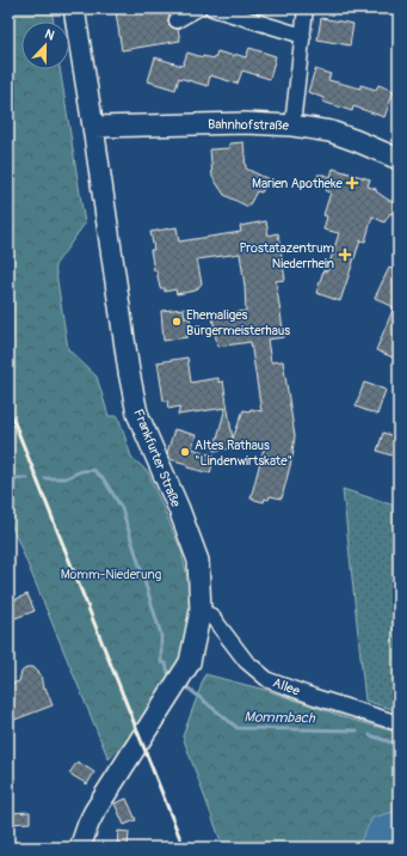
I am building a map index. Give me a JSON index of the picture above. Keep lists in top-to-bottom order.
{
  "streets": {
    "main road": ["Bahnhofstraße", "Frankfurter Straße"],
    "street": ["Allee"]
  },
  "crossings": [
    ["Bahnhofstraße", "Frankfurter Straße"],
    ["Frankfurter Straße", "Allee"]
  ],
  "water": ["Mommbach"],
  "parks": ["Momm-Niederung"],
  "places": {
    "health": ["Marien Apotheke", "Prostatazentrum Niederrhein"],
    "other": ["Ehemaliges Bürgermeisterhaus", "Altes Rathaus \"Lindenwirtskate\""]
  },
  "north": "top"
}
